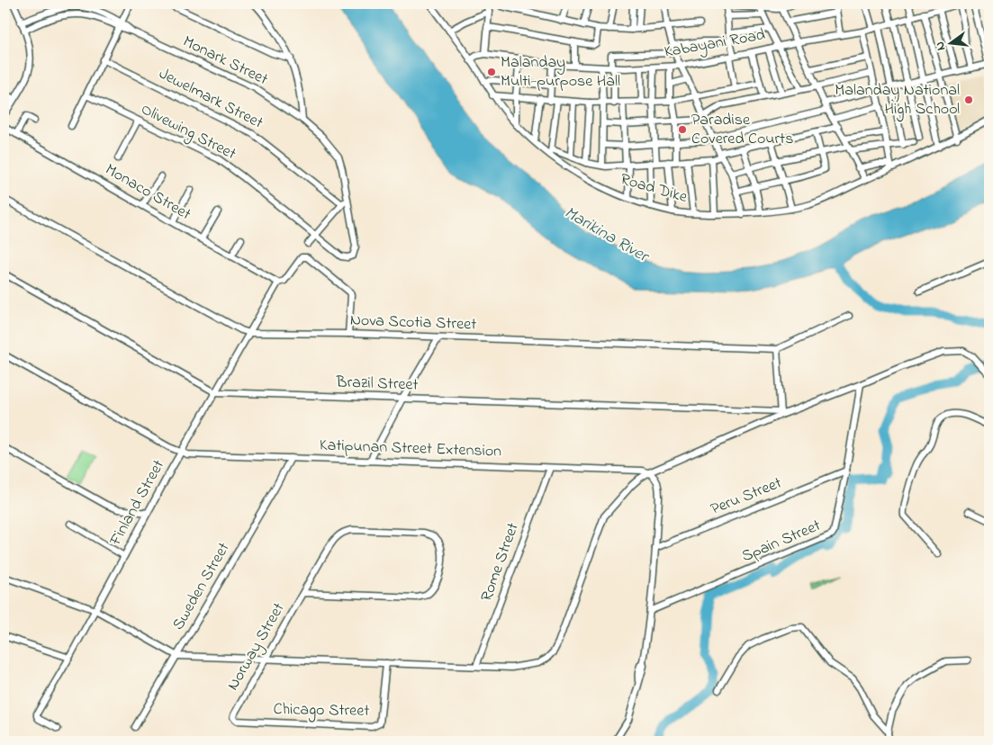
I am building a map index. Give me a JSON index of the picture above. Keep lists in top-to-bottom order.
{
  "streets": {
    "street": [
      "Kabayani Road",
      "Monark Street",
      "Jewelmark Street",
      "Olivewing Street",
      "Road Dike",
      "Monaco Street",
      "Nova Scotia Street",
      "Brazil Street",
      "Katipunan Street Extension",
      "Peru Street",
      "Finland Street",
      "Spain Street",
      "Rome Street",
      "Sweden Street",
      "Norway Street",
      "Chicago Street"
    ]
  },
  "crossings": [
    ["Kabayani Road", "Road Dike"],
    ["Monark Street", "Jewelmark Street"],
    ["Monark Street", "Olivewing Street"],
    ["Jewelmark Street", "Olivewing Street"],
    ["Monaco Street", "Finland Street"],
    ["Nova Scotia Street", "Finland Street"],
    ["Brazil Street", "Finland Street"],
    ["Katipunan Street Extension", "Finland Street"],
    ["Katipunan Street Extension", "Rome Street"],
    ["Katipunan Street Extension", "Sweden Street"],
    ["Peru Street", "Spain Street"],
    ["Norway Street", "Chicago Street"]
  ],
  "water": ["Marikina River"],
  "places": ["Malanday Multi-purpose Hall", "Malanday National High School", "Paradise Covered Courts"],
  "north": "left"
}
